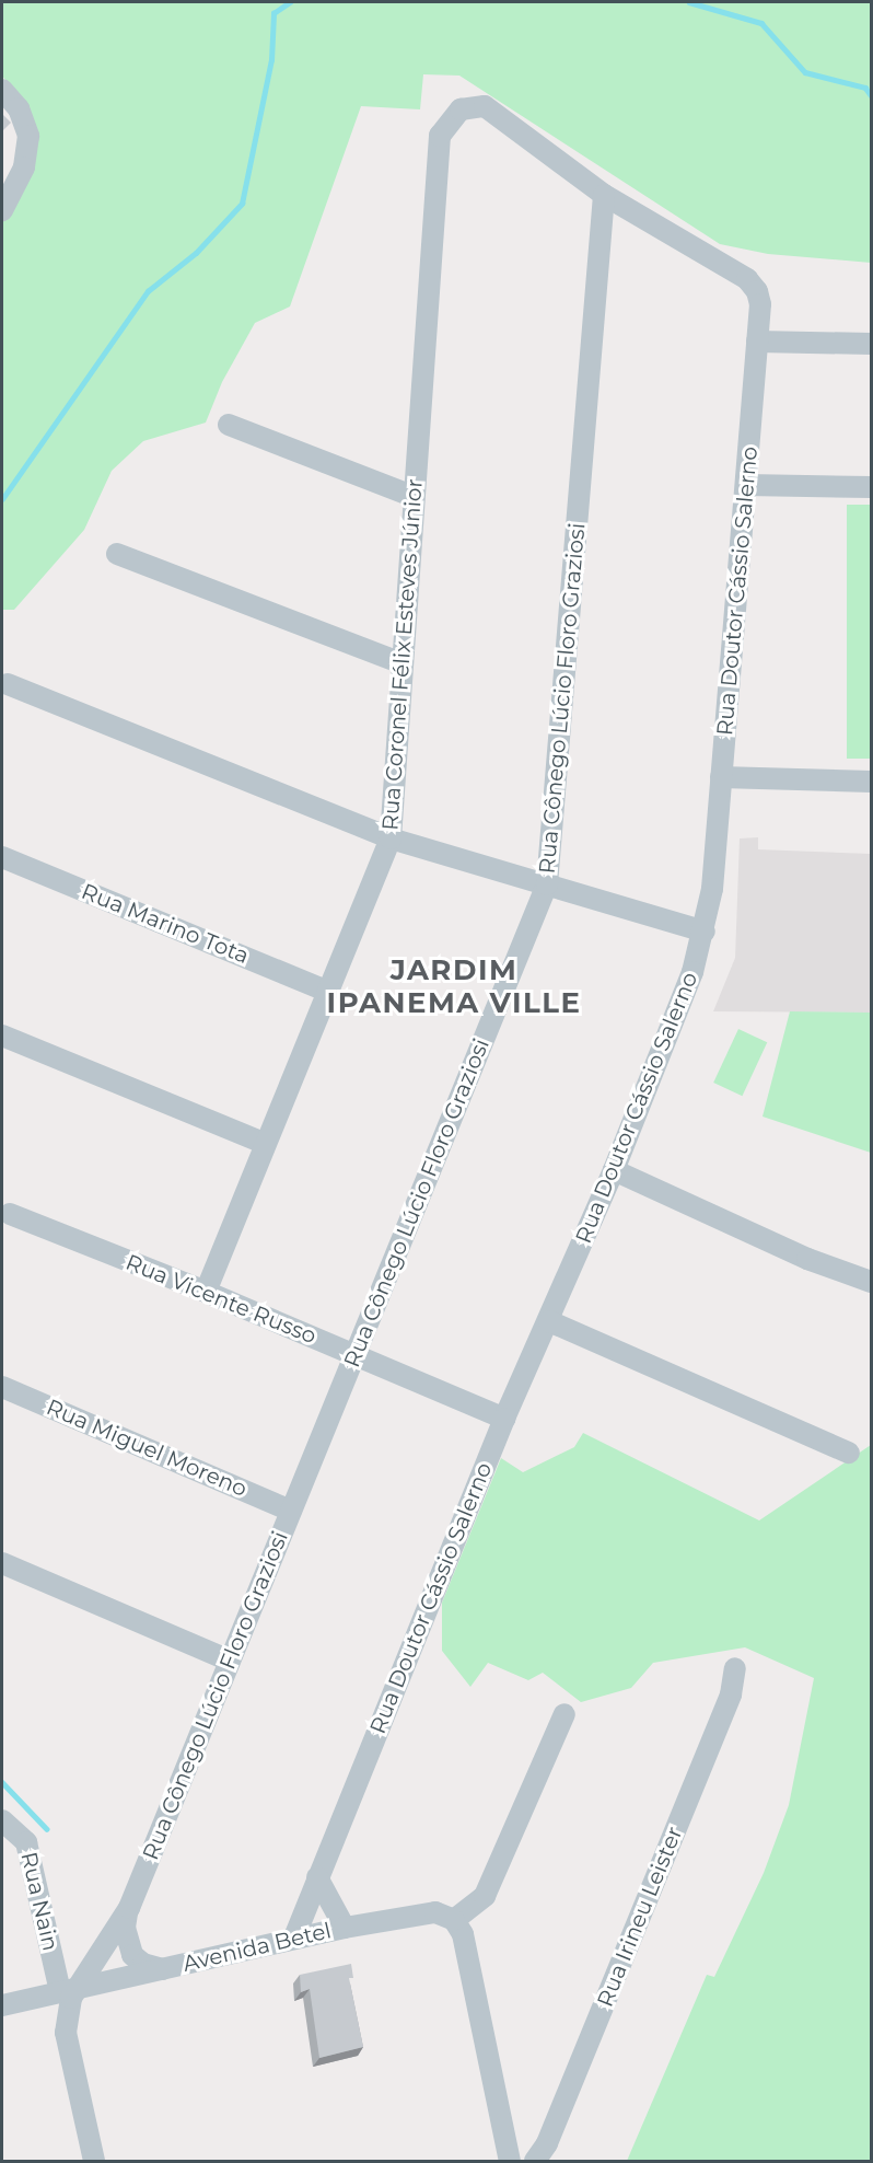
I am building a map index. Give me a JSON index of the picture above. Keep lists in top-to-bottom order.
{
  "streets": {
    "street": [
      "Rua Doutor Cássio Salerno",
      "Rua Coronel Félix Esteves Júnior",
      "Rua Cônego Lúcio Floro Graziosi",
      "Rua Marino Tota",
      "Rua Vicente Russo",
      "Rua Miguel Moreno",
      "Rua Nain",
      "Rua Irineu Leister",
      "Avenida Betel"
    ]
  },
  "crossings": [
    ["Rua Doutor Cássio Salerno", "Rua Coronel Félix Esteves Júnior"],
    ["Rua Doutor Cássio Salerno", "Rua Cônego Lúcio Floro Graziosi"],
    ["Rua Doutor Cássio Salerno", "Rua Vicente Russo"],
    ["Rua Doutor Cássio Salerno", "Avenida Betel"],
    ["Rua Coronel Félix Esteves Júnior", "Rua Cônego Lúcio Floro Graziosi"],
    ["Rua Coronel Félix Esteves Júnior", "Rua Marino Tota"],
    ["Rua Coronel Félix Esteves Júnior", "Rua Vicente Russo"],
    ["Rua Cônego Lúcio Floro Graziosi", "Rua Vicente Russo"],
    ["Rua Cônego Lúcio Floro Graziosi", "Rua Miguel Moreno"],
    ["Rua Cônego Lúcio Floro Graziosi", "Rua Nain"],
    ["Rua Cônego Lúcio Floro Graziosi", "Avenida Betel"],
    ["Rua Nain", "Avenida Betel"]
  ],
  "districts": ["JARDIM IPANEMA VILLE"]
}
